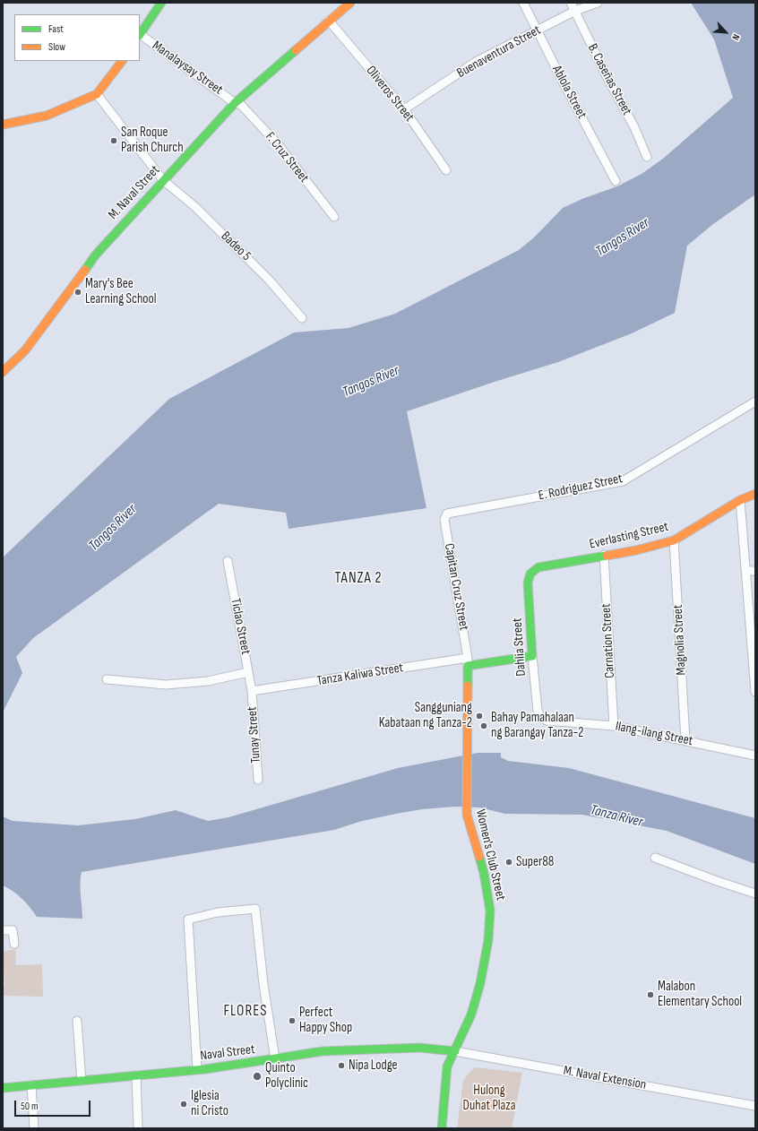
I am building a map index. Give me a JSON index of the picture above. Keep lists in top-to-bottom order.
{
  "streets": {
    "main road": [
      "M. Naval Street",
      "Everlasting Street",
      "Dahlia Street",
      "Women's Club Street",
      "Naval Street"
    ],
    "street": [
      "Buenaventura Street",
      "Manalaysay Street",
      "B. Caseñas Street",
      "Ablola Street",
      "Oliveros Street",
      "F. Cruz Street",
      "Badeo 5",
      "E. Rodriguez Street",
      "Capitan Cruz Street",
      "Ticlao Street",
      "Magnolia Street",
      "Carnation Street",
      "Tanza Kaliwa Street",
      "Ilang-ilang Street",
      "Tunay Street",
      "M. Naval Extension"
    ]
  },
  "crossings": [
    ["Buenaventura Street", "B. Caseñas Street"],
    ["Buenaventura Street", "Ablola Street"],
    ["Buenaventura Street", "Oliveros Street"],
    ["Manalaysay Street", "F. Cruz Street"],
    ["Manalaysay Street", "M. Naval Street"],
    ["Oliveros Street", "M. Naval Street"],
    ["F. Cruz Street", "M. Naval Street"],
    ["M. Naval Street", "Badeo 5"],
    ["E. Rodriguez Street", "Capitan Cruz Street"],
    ["Everlasting Street", "Magnolia Street"],
    ["Everlasting Street", "Carnation Street"],
    ["Everlasting Street", "Dahlia Street"],
    ["Capitan Cruz Street", "Tanza Kaliwa Street"],
    ["Capitan Cruz Street", "Women's Club Street"],
    ["Ticlao Street", "Tanza Kaliwa Street"],
    ["Ticlao Street", "Tunay Street"],
    ["Magnolia Street", "Ilang-ilang Street"],
    ["Carnation Street", "Ilang-ilang Street"],
    ["Dahlia Street", "Ilang-ilang Street"],
    ["Tanza Kaliwa Street", "Tunay Street"],
    ["Tanza Kaliwa Street", "Women's Club Street"],
    ["Women's Club Street", "Naval Street"],
    ["Women's Club Street", "M. Naval Extension"],
    ["Naval Street", "M. Naval Extension"]
  ],
  "districts": ["TANZA 2", "FLORES"],
  "water": ["Tangos River", "Tanza River"],
  "parks": ["Hulong Duhat Plaza"],
  "places": [
    "San Roque Parish Church",
    "Mary's Bee Learning School",
    "Sangguniang Kabataan ng Tanza-2",
    "Bahay Pamahalaan ng Barangay Tanza-2",
    "Super88",
    "Malabon Elementary School",
    "Perfect Happy Shop",
    "Nipa Lodge",
    "Quinto Polyclinic",
    "Iglesia ni Cristo"
  ],
  "legend": ["Fast", "Slow"],
  "scale_bar": "50 m",
  "north": "bottom right"
}
